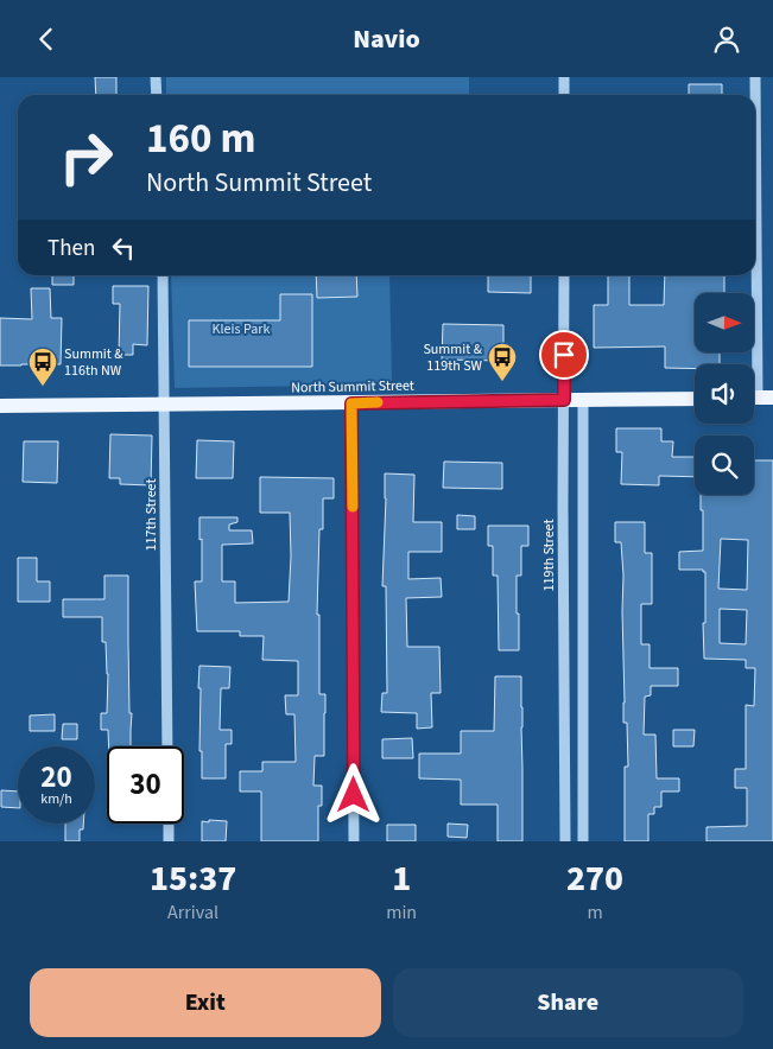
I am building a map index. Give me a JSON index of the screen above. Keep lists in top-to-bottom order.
{
  "streets": {
    "main road": ["North Summit Street"],
    "street": ["117th Street", "119th Street"]
  },
  "crossings": [
    ["North Summit Street", "117th Street"],
    ["North Summit Street", "119th Street"]
  ],
  "parks": ["Kleis Park"],
  "places": {
    "bus stop": ["Summit & 119th SW", "Summit & 116th NW"]
  },
  "north": "right",
  "page": {
    "header": "Navio",
    "turn": ["160 m", "North Summit Street"],
    "then": "Then",
    "speed": "20 km/h",
    "limit": "30",
    "eta": [
      "15:37",
      "Arrival",
      "1",
      "min",
      "270",
      "m"
    ],
    "buttons": ["Exit", "Share"]
  }
}
